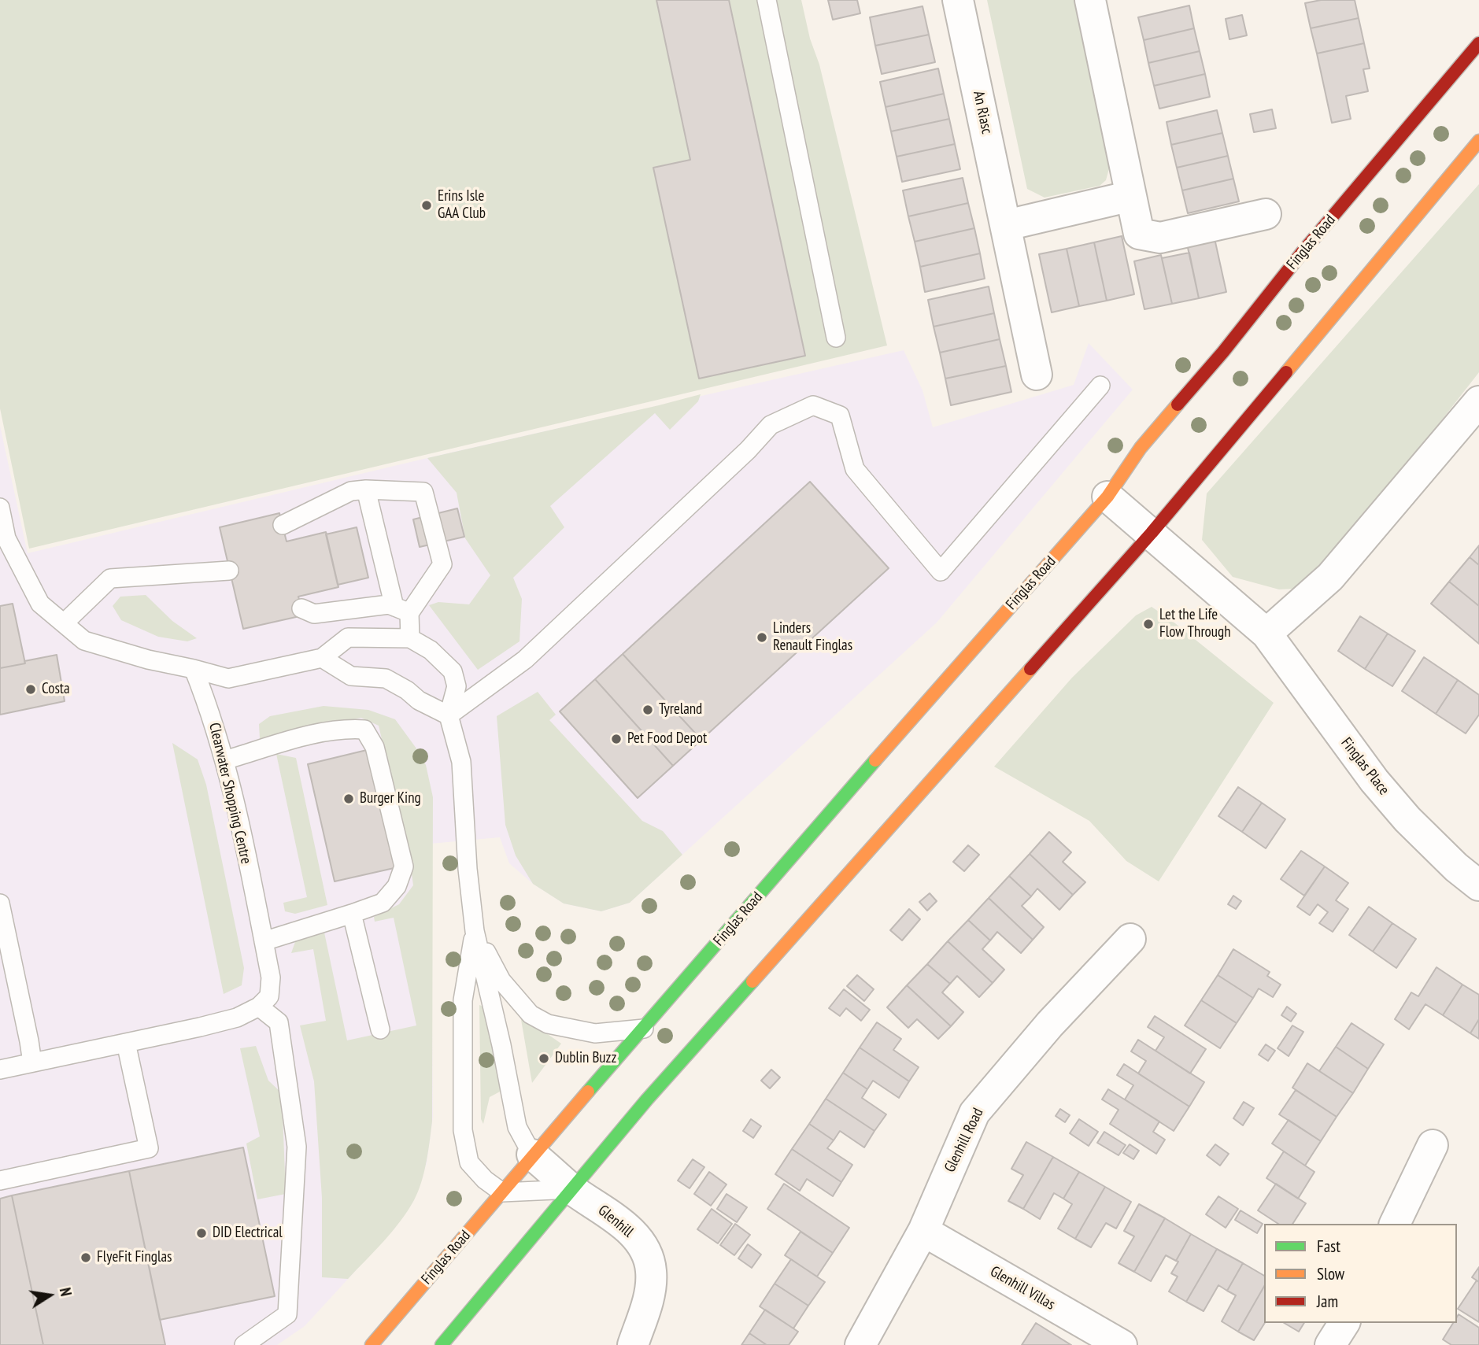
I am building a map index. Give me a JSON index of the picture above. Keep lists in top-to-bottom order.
{
  "streets": {
    "main road": ["Finglas Road"],
    "street": [
      "An Riasc",
      "Finglas Place",
      "Glenhill Road",
      "Glenhill",
      "Glenhill Villas"
    ],
    "lane": ["Clearwater Shopping Centre"]
  },
  "crossings": [
    ["Finglas Road", "Glenhill"],
    ["Glenhill Road", "Glenhill Villas"]
  ],
  "places": [
    "Erins Isle GAA Club",
    "Let the Life Flow Through",
    "Linders Renault Finglas",
    "Costa",
    "Tyreland",
    "Pet Food Depot",
    "Burger King",
    "Dublin Buzz",
    "DID Electrical",
    "FlyeFit Finglas"
  ],
  "legend": ["Fast", "Slow", "Jam"],
  "north": "right"
}
